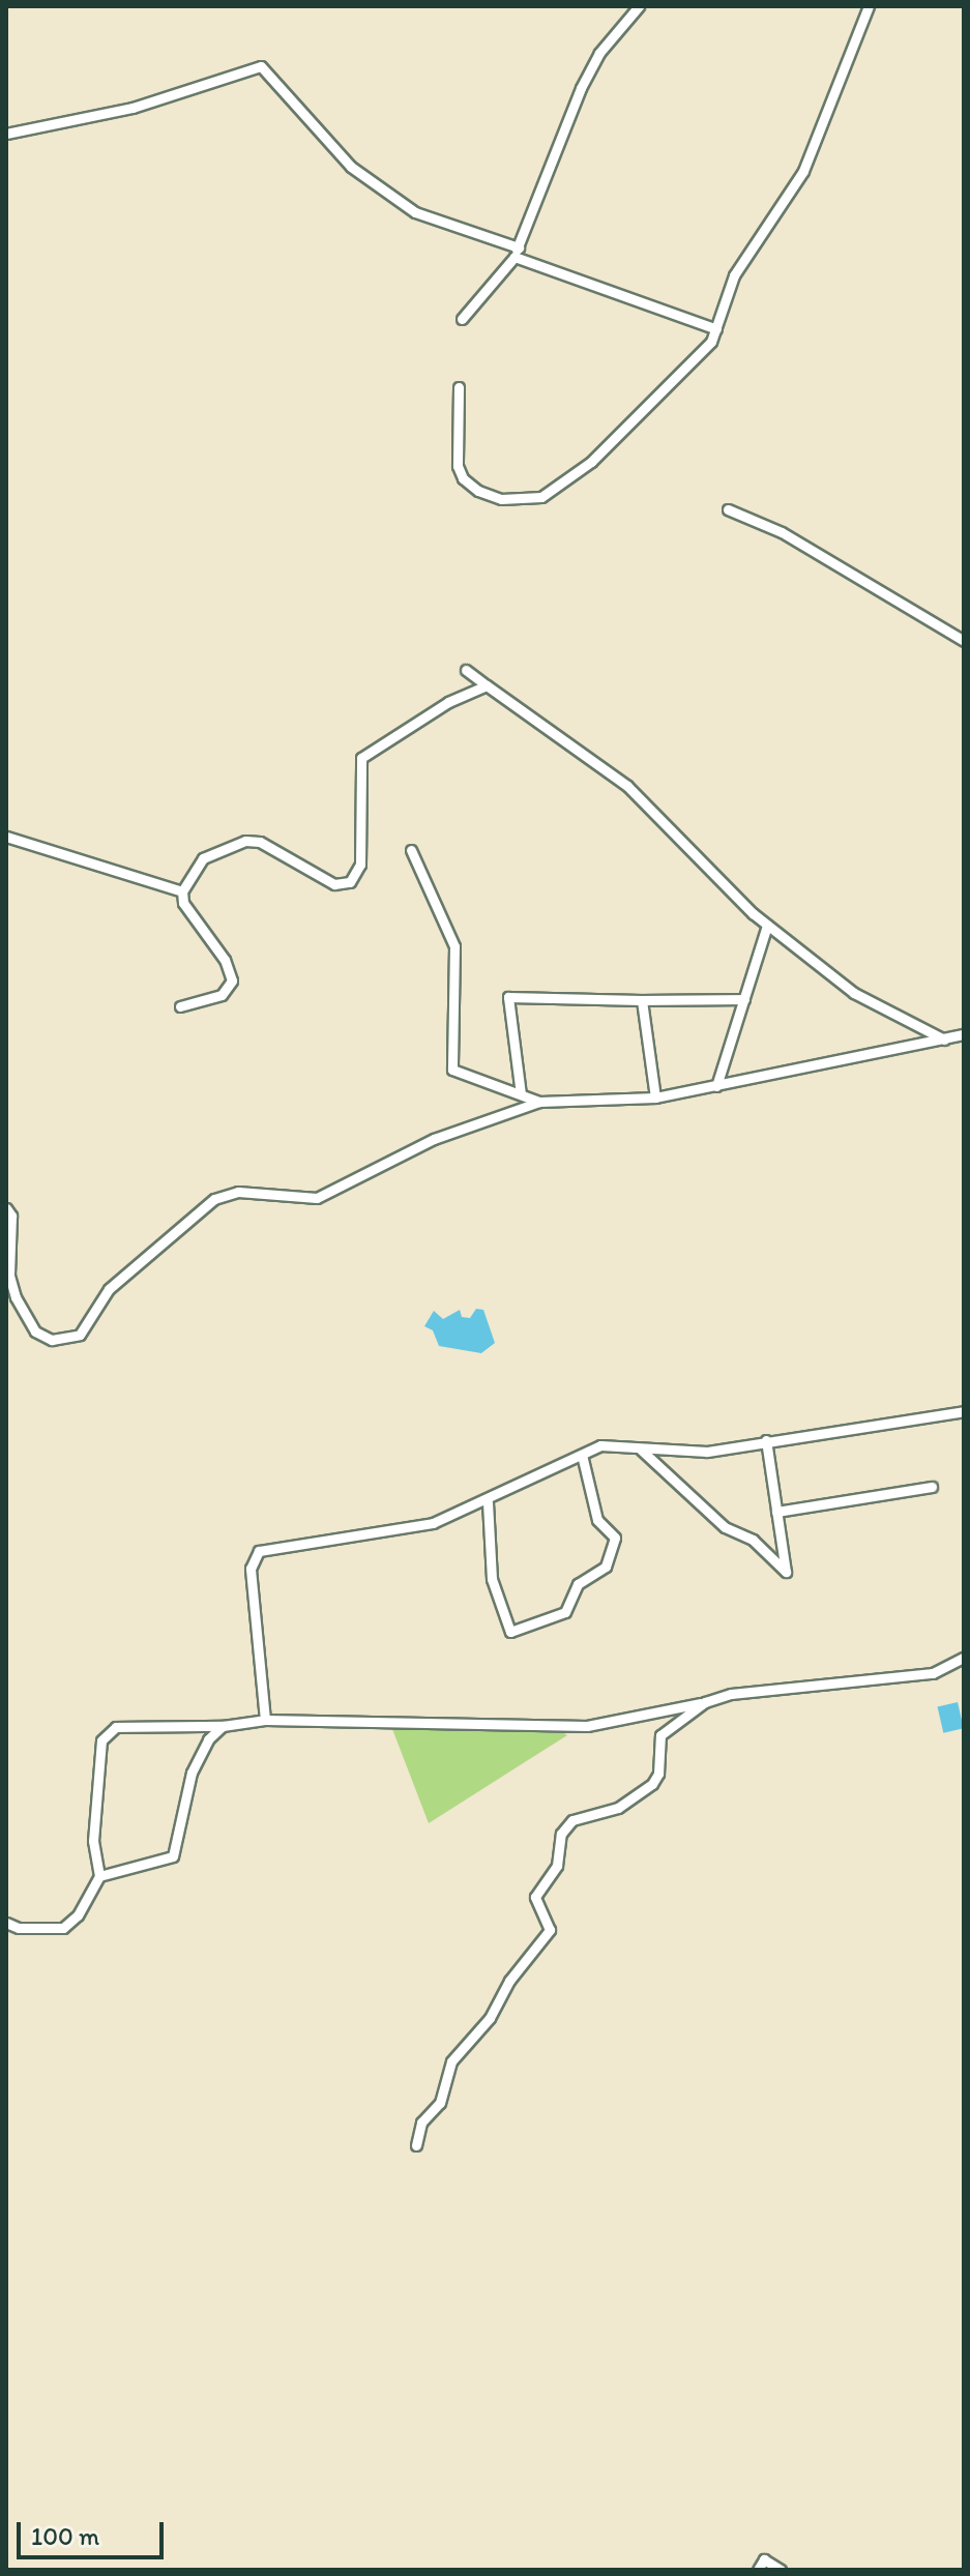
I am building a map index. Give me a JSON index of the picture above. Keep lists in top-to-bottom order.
{
  "scale_bar": "100 m"
}
